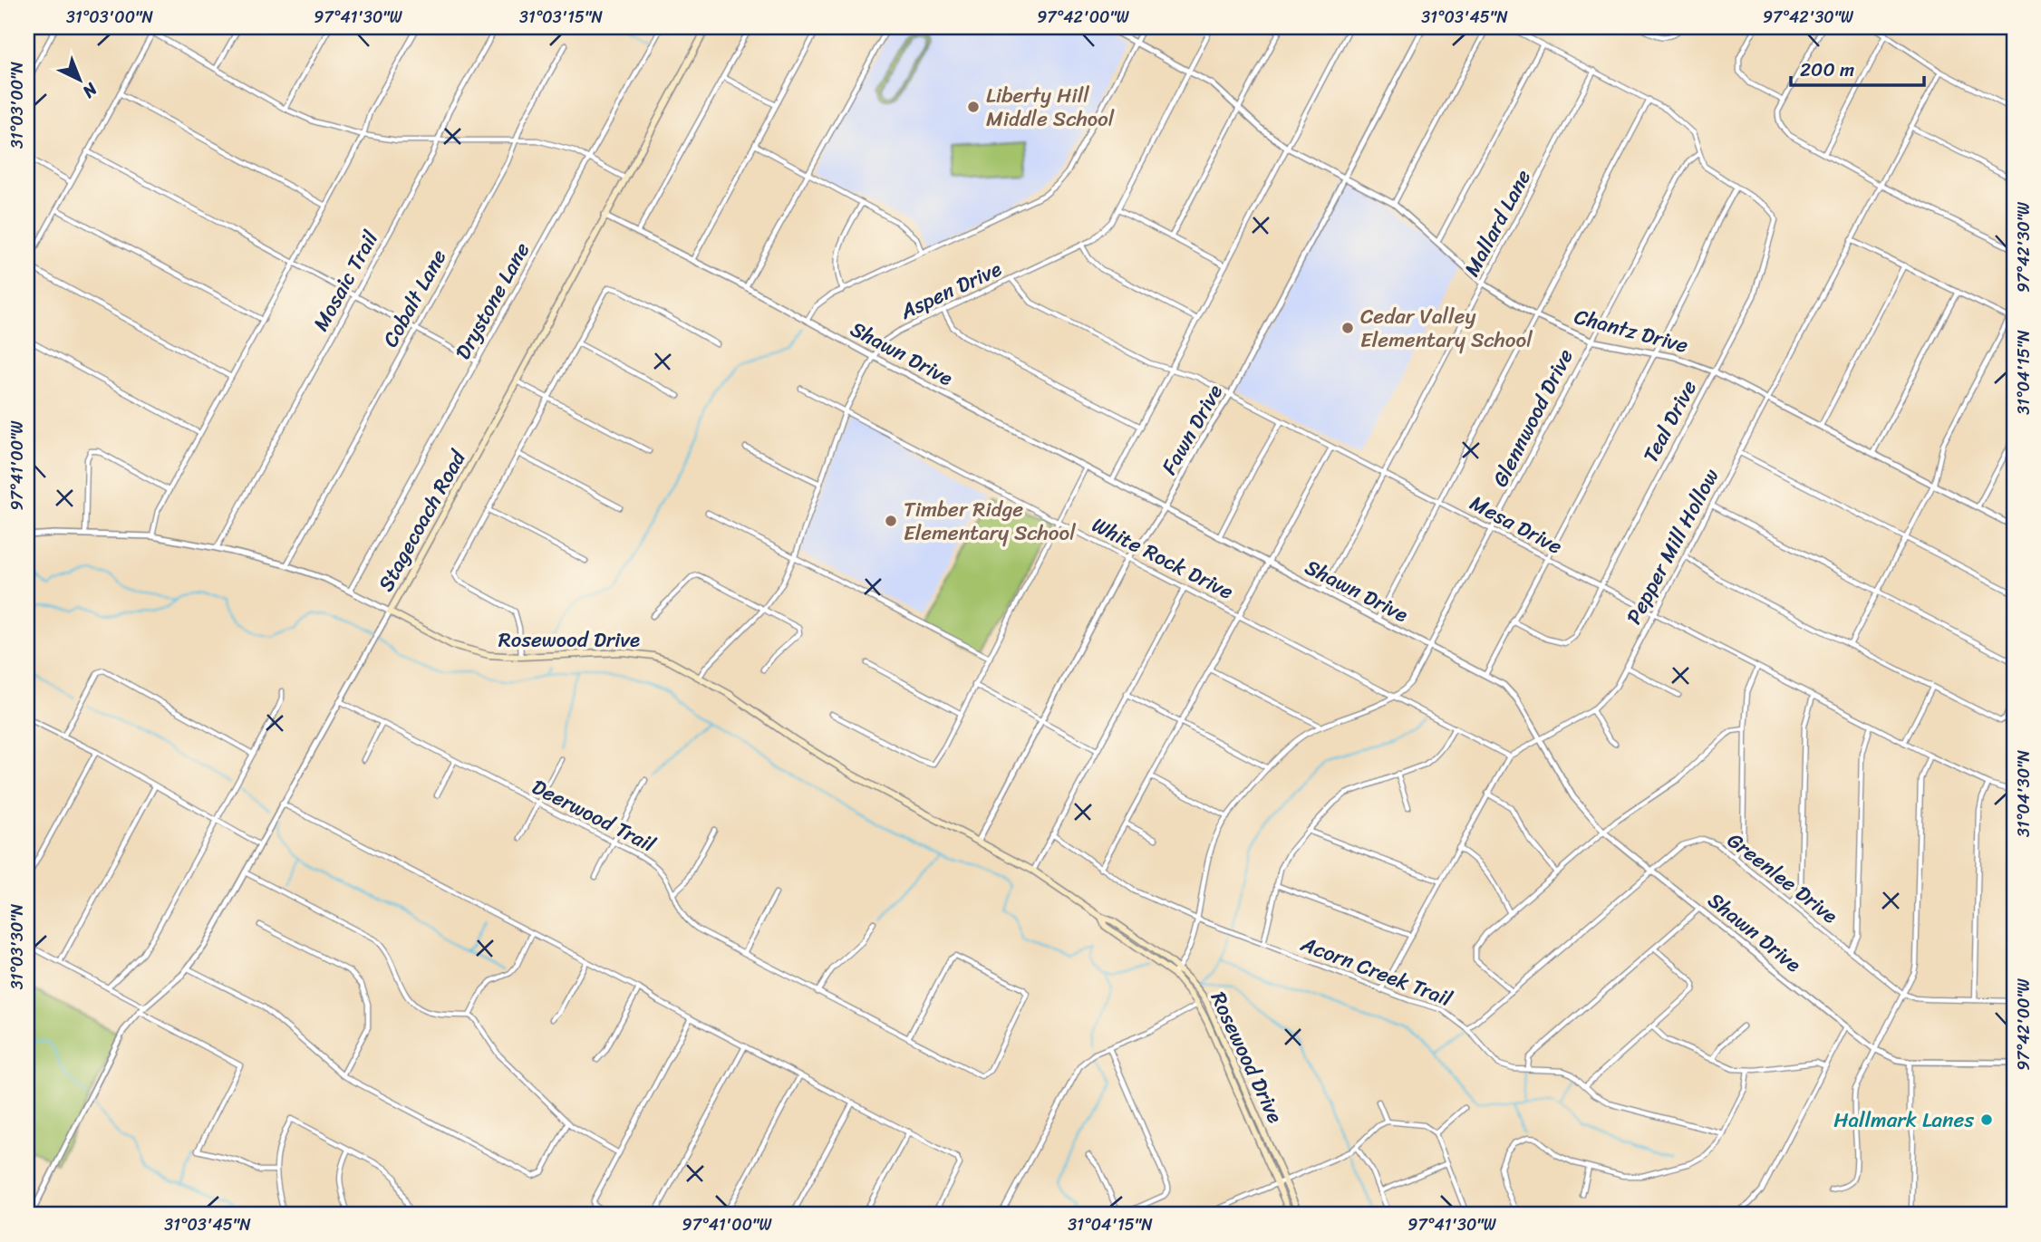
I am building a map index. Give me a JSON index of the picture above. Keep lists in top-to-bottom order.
{
  "streets": {
    "main road": ["Stagecoach Road", "Rosewood Drive"],
    "street": [
      "Mallard Lane",
      "Mosaic Trail",
      "Aspen Drive",
      "Cobalt Lane",
      "Drystone Lane",
      "Chantz Drive",
      "Shawn Drive",
      "Glennwood Drive",
      "Teal Drive",
      "Fawn Drive",
      "Mesa Drive",
      "Pepper Mill Hollow",
      "White Rock Drive",
      "Deerwood Trail",
      "Greenlee Drive",
      "Acorn Creek Trail"
    ]
  },
  "crossings": [
    ["Mallard Lane", "Chantz Drive"],
    ["Mallard Lane", "Shawn Drive"],
    ["Mallard Lane", "Teal Drive"],
    ["Mallard Lane", "Mesa Drive"],
    ["Mosaic Trail", "Rosewood Drive"],
    ["Aspen Drive", "Chantz Drive"],
    ["Aspen Drive", "Shawn Drive"],
    ["Aspen Drive", "Mesa Drive"],
    ["Aspen Drive", "White Rock Drive"],
    ["Aspen Drive", "Rosewood Drive"],
    ["Cobalt Lane", "Rosewood Drive"],
    ["Drystone Lane", "Rosewood Drive"],
    ["Chantz Drive", "Glennwood Drive"],
    ["Chantz Drive", "Teal Drive"],
    ["Chantz Drive", "Fawn Drive"],
    ["Chantz Drive", "Pepper Mill Hollow"],
    ["Shawn Drive", "Glennwood Drive"],
    ["Shawn Drive", "Fawn Drive"],
    ["Shawn Drive", "Stagecoach Road"],
    ["Shawn Drive", "Pepper Mill Hollow"],
    ["Shawn Drive", "Greenlee Drive"],
    ["Glennwood Drive", "Teal Drive"],
    ["Glennwood Drive", "Mesa Drive"],
    ["Glennwood Drive", "White Rock Drive"],
    ["Glennwood Drive", "Rosewood Drive"],
    ["Glennwood Drive", "Acorn Creek Trail"],
    ["Teal Drive", "Mesa Drive"],
    ["Fawn Drive", "Mesa Drive"],
    ["Fawn Drive", "White Rock Drive"],
    ["Fawn Drive", "Rosewood Drive"],
    ["Stagecoach Road", "Rosewood Drive"],
    ["Stagecoach Road", "Deerwood Trail"],
    ["Mesa Drive", "Pepper Mill Hollow"],
    ["Pepper Mill Hollow", "White Rock Drive"],
    ["Greenlee Drive", "Acorn Creek Trail"]
  ],
  "places": [
    "Liberty Hill Middle School",
    "Cedar Valley Elementary School",
    "Timber Ridge Elementary School",
    "Hallmark Lanes"
  ],
  "scale_bar": "200 m",
  "north": "bottom right",
  "coordinates": [
    "31°03'00\"N",
    "97°41'30\"W",
    "31°03'15\"N",
    "97°42'00\"W",
    "31°03'45\"N",
    "97°42'30\"W",
    "31°04'15\"N",
    "97°41'00\"W",
    "31°04'30\"N",
    "31°03'30\"N"
  ]
}
